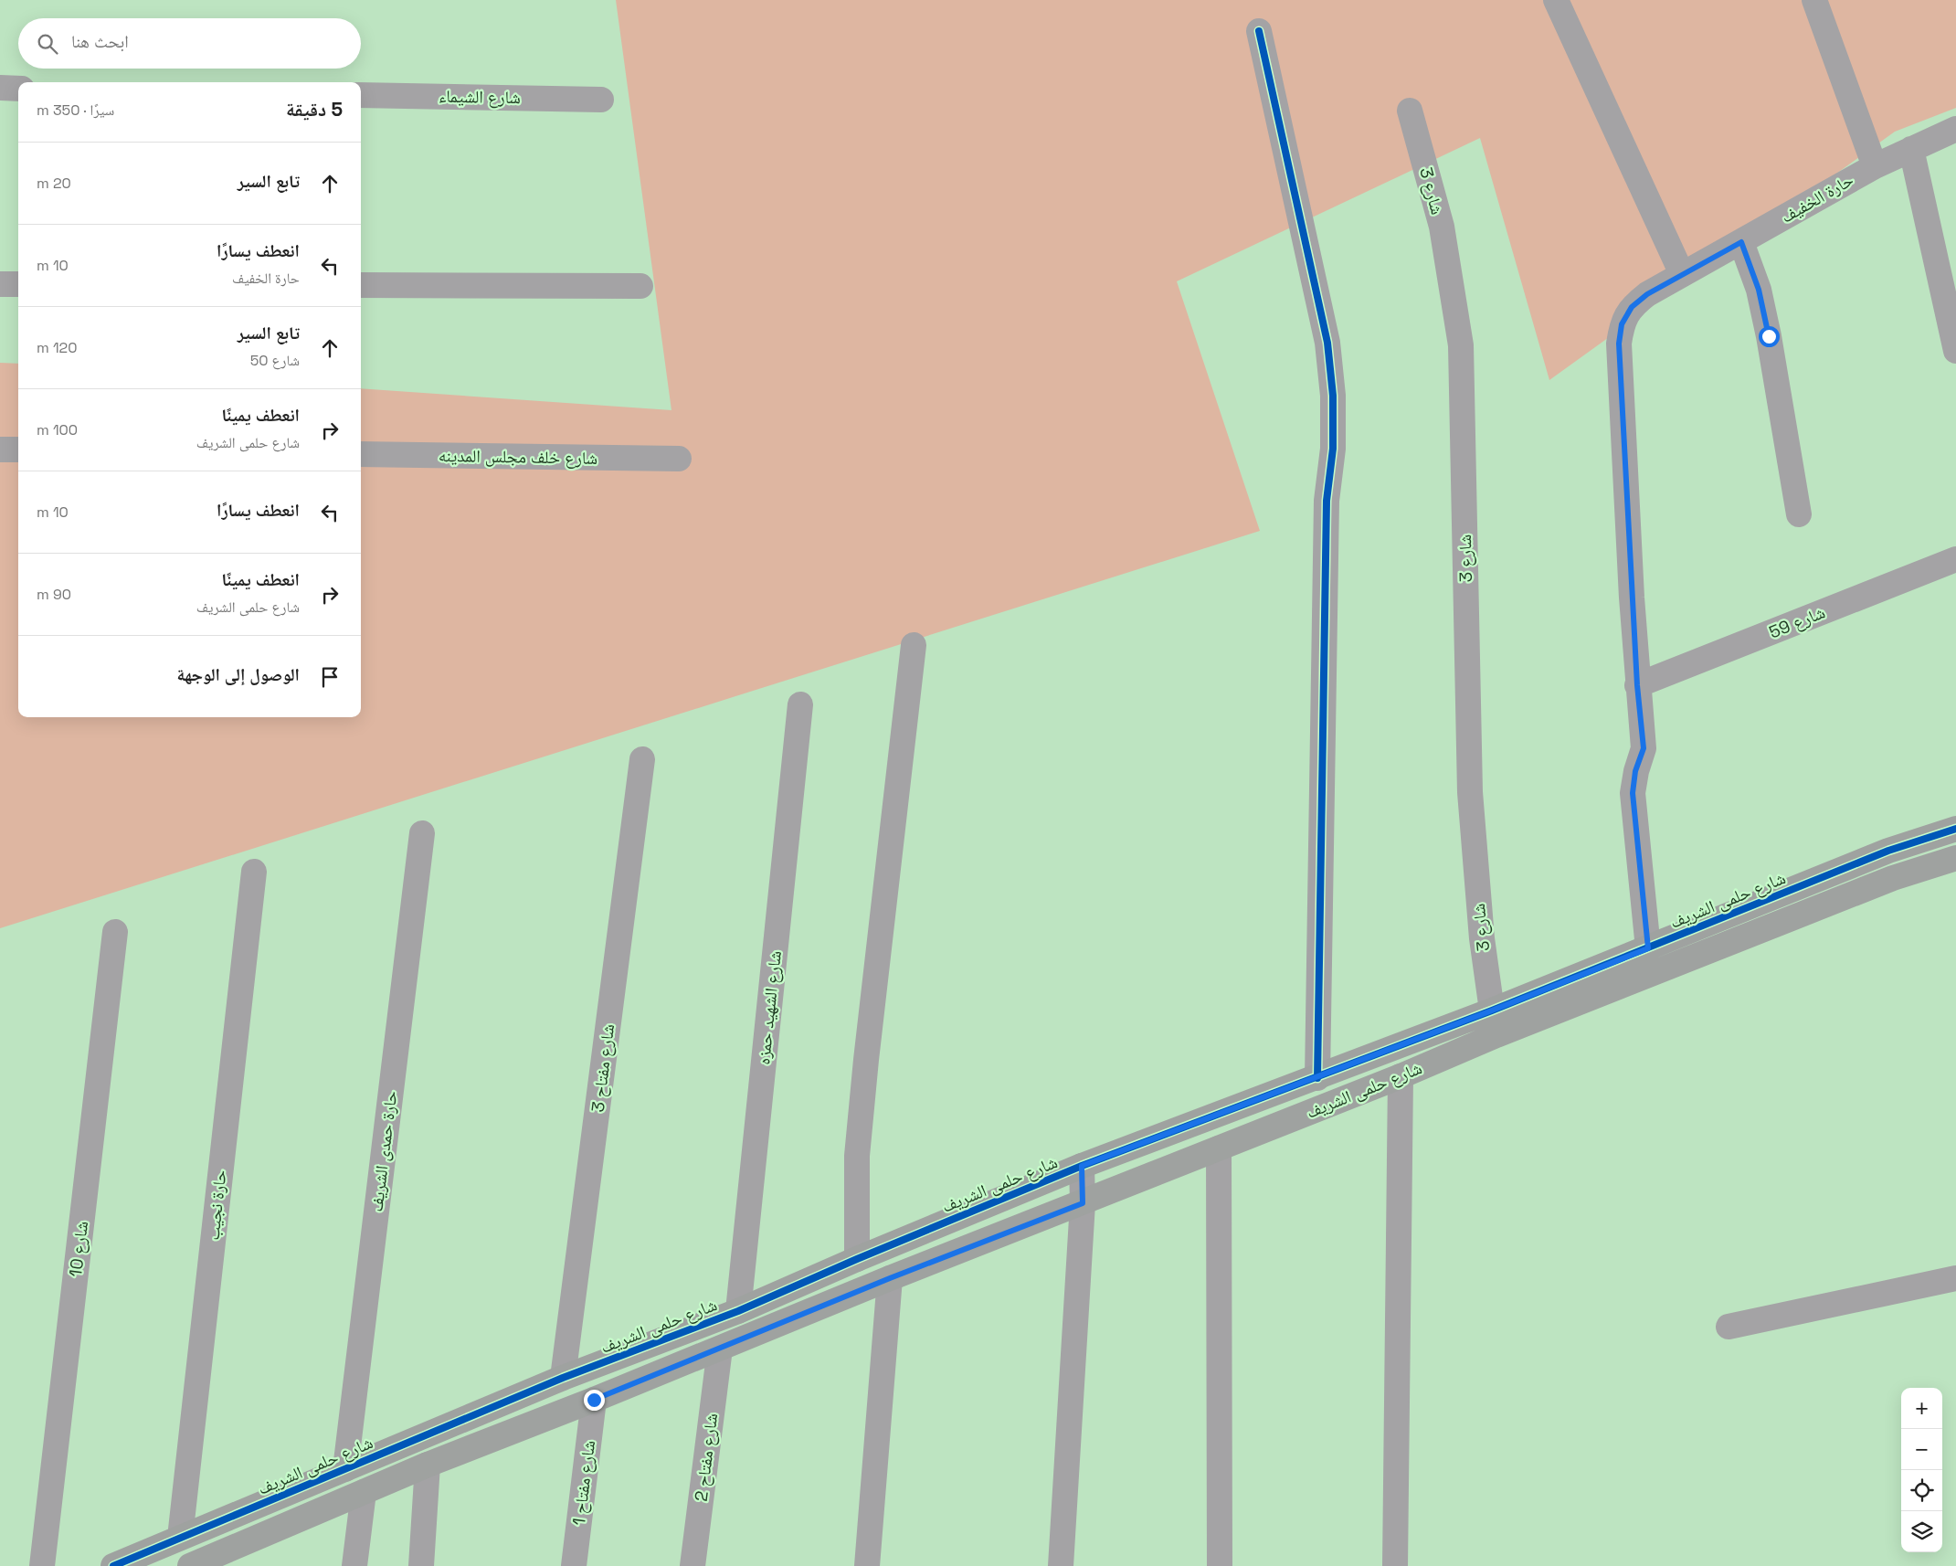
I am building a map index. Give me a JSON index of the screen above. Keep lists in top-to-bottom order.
{
  "streets": {
    "street": [
      "شارع الشيماء",
      "شارع 3",
      "حارة الخفيف",
      "شارع خلف مجلس المدينه",
      "شارع 59",
      "شارع حلمى الشريف",
      "شارع الشهيد حمزه",
      "شارع مفتاح 3",
      "حارة حمدى الشريف",
      "حارة نجيب",
      "شارع 10",
      "شارع مفتاح 2",
      "شارع مفتاح 1"
    ]
  },
  "crossings": [
    ["شارع 3", "شارع حلمى الشريف"],
    ["حارة الخفيف", "شارع 59"],
    ["حارة الخفيف", "شارع حلمى الشريف"],
    ["شارع حلمى الشريف", "شارع الشهيد حمزه"],
    ["شارع حلمى الشريف", "شارع مفتاح 3"],
    ["شارع حلمى الشريف", "حارة حمدى الشريف"],
    ["شارع حلمى الشريف", "حارة نجيب"],
    ["شارع حلمى الشريف", "شارع مفتاح 2"],
    ["شارع حلمى الشريف", "شارع مفتاح 1"]
  ],
  "page": {
    "search": "ابحث هنا",
    "heading": ["5 دقيقة", "سيرًا · 350 m"],
    "list": [
      ["تابع السير", "20 m"],
      ["انعطف يسارًا", "حارة الخفيف", "10 m"],
      ["تابع السير", "شارع 50", "120 m"],
      ["انعطف يمينًا", "شارع حلمى الشريف", "100 m"],
      ["انعطف يسارًا", "10 m"],
      ["انعطف يمينًا", "شارع حلمى الشريف", "90 m"],
      "الوصول إلى الوجهة"
    ],
    "map_buttons": ["+", "−"]
  }
}
